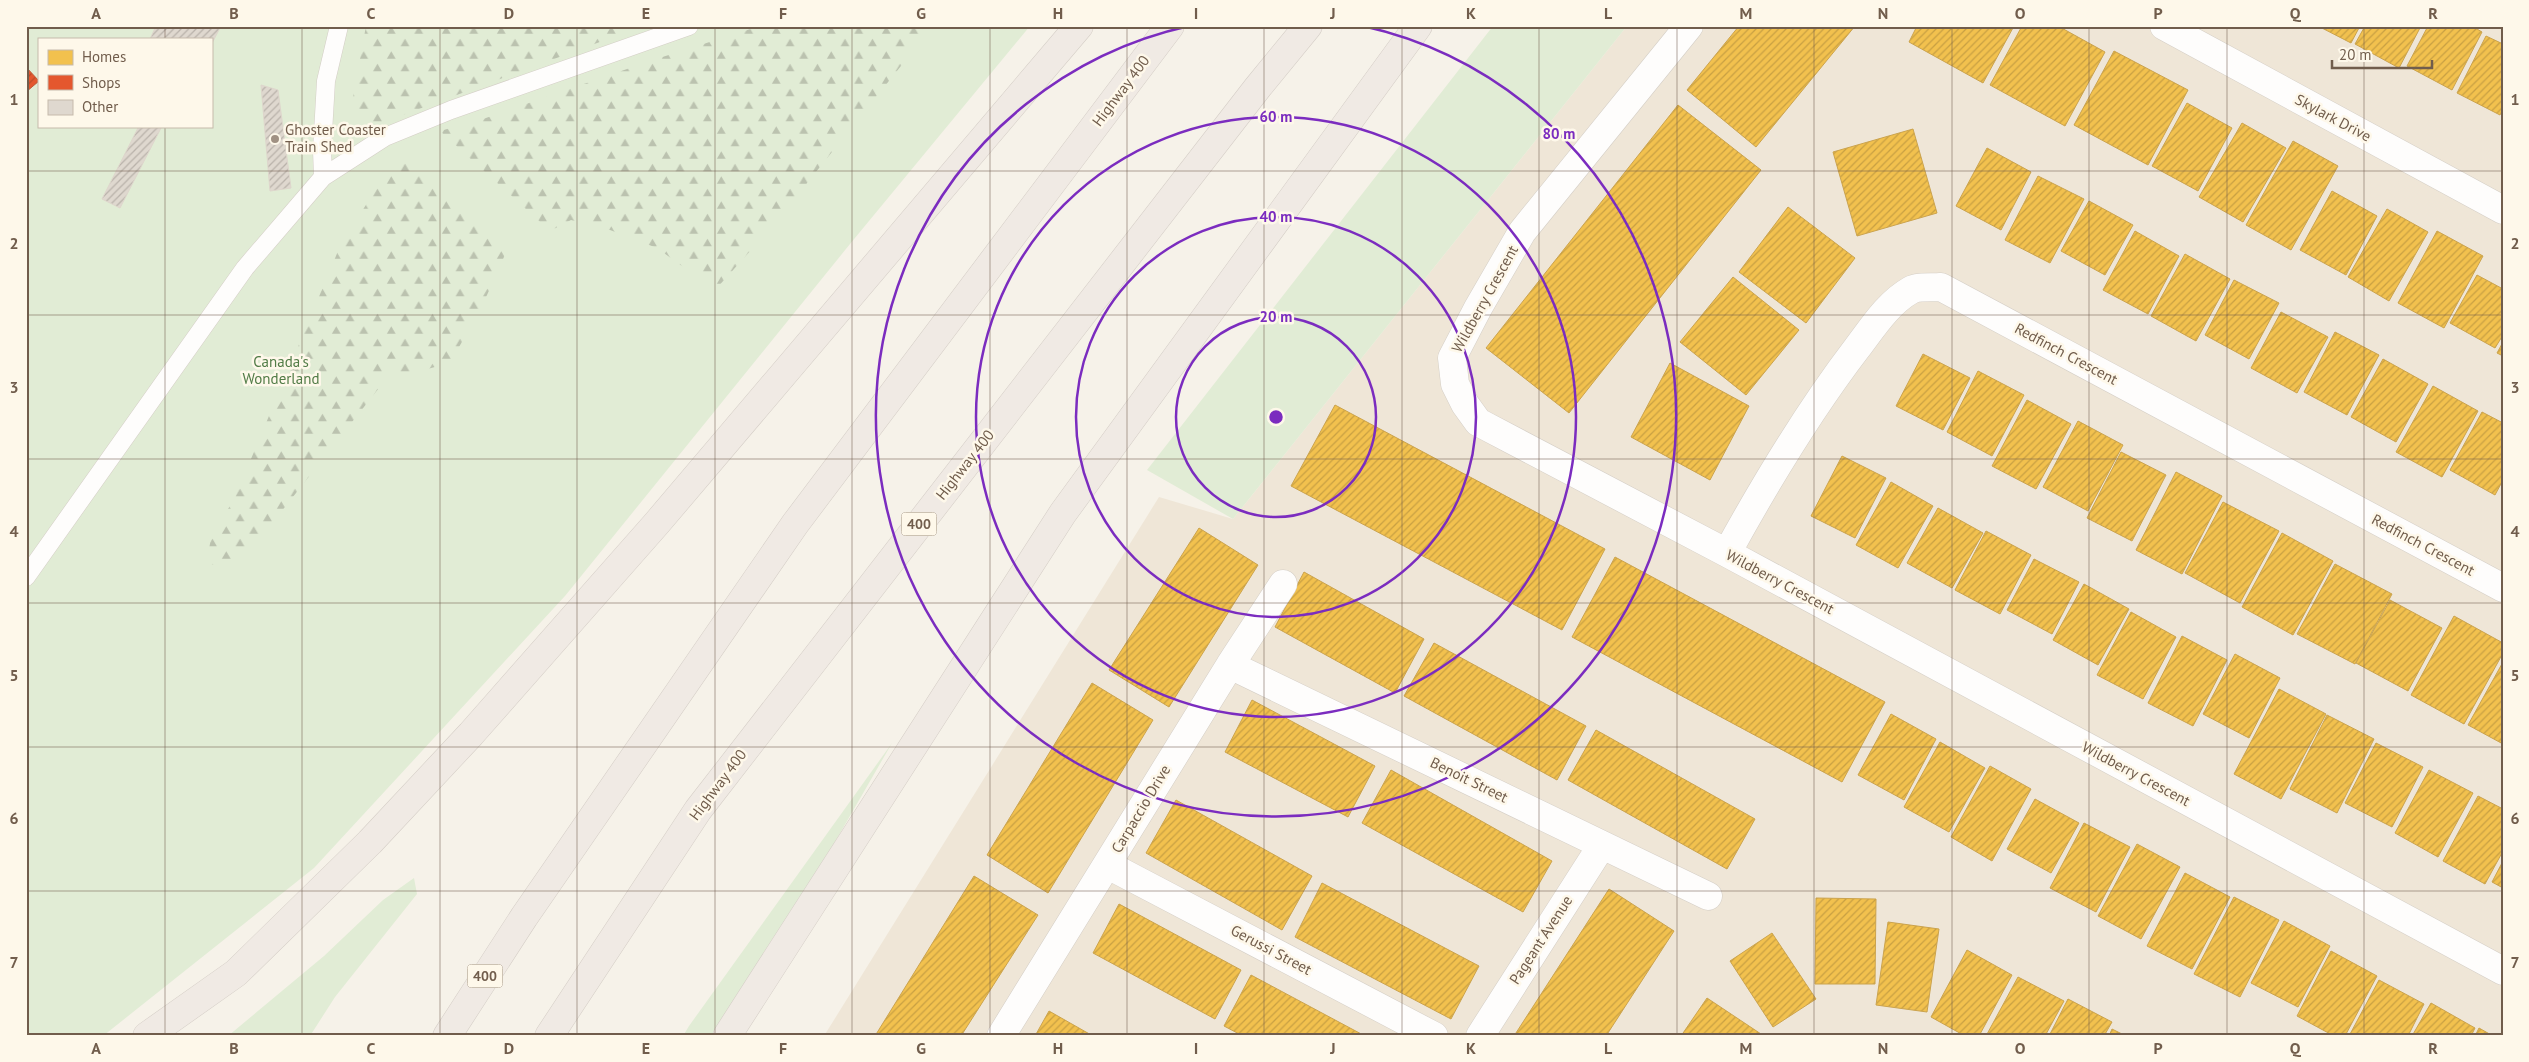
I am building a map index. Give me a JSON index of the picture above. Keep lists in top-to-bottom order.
{
  "streets": {
    "highway": ["Highway 400", "400"],
    "street": [
      "Skylark Drive",
      "Wildberry Crescent",
      "Redfinch Crescent",
      "Benoit Street",
      "Carpaccio Drive",
      "Pageant Avenue",
      "Gerussi Street"
    ]
  },
  "crossings": [
    ["Wildberry Crescent", "Redfinch Crescent"],
    ["Benoit Street", "Carpaccio Drive"],
    ["Benoit Street", "Pageant Avenue"],
    ["Carpaccio Drive", "Gerussi Street"]
  ],
  "parks": ["Canada's Wonderland"],
  "places": ["Ghoster Coaster Train Shed"],
  "legend": ["Homes", "Shops", "Other"],
  "scale_bar": "20 m",
  "grid": {
    "columns": [
      "A",
      "B",
      "C",
      "D",
      "E",
      "F",
      "G",
      "H",
      "I",
      "J",
      "K",
      "L",
      "M",
      "N",
      "O",
      "P",
      "Q",
      "R"
    ],
    "rows": [
      "1",
      "2",
      "3",
      "4",
      "5",
      "6",
      "7"
    ]
  },
  "rings": [
    "60 m",
    "80 m",
    "40 m",
    "20 m"
  ]
}
